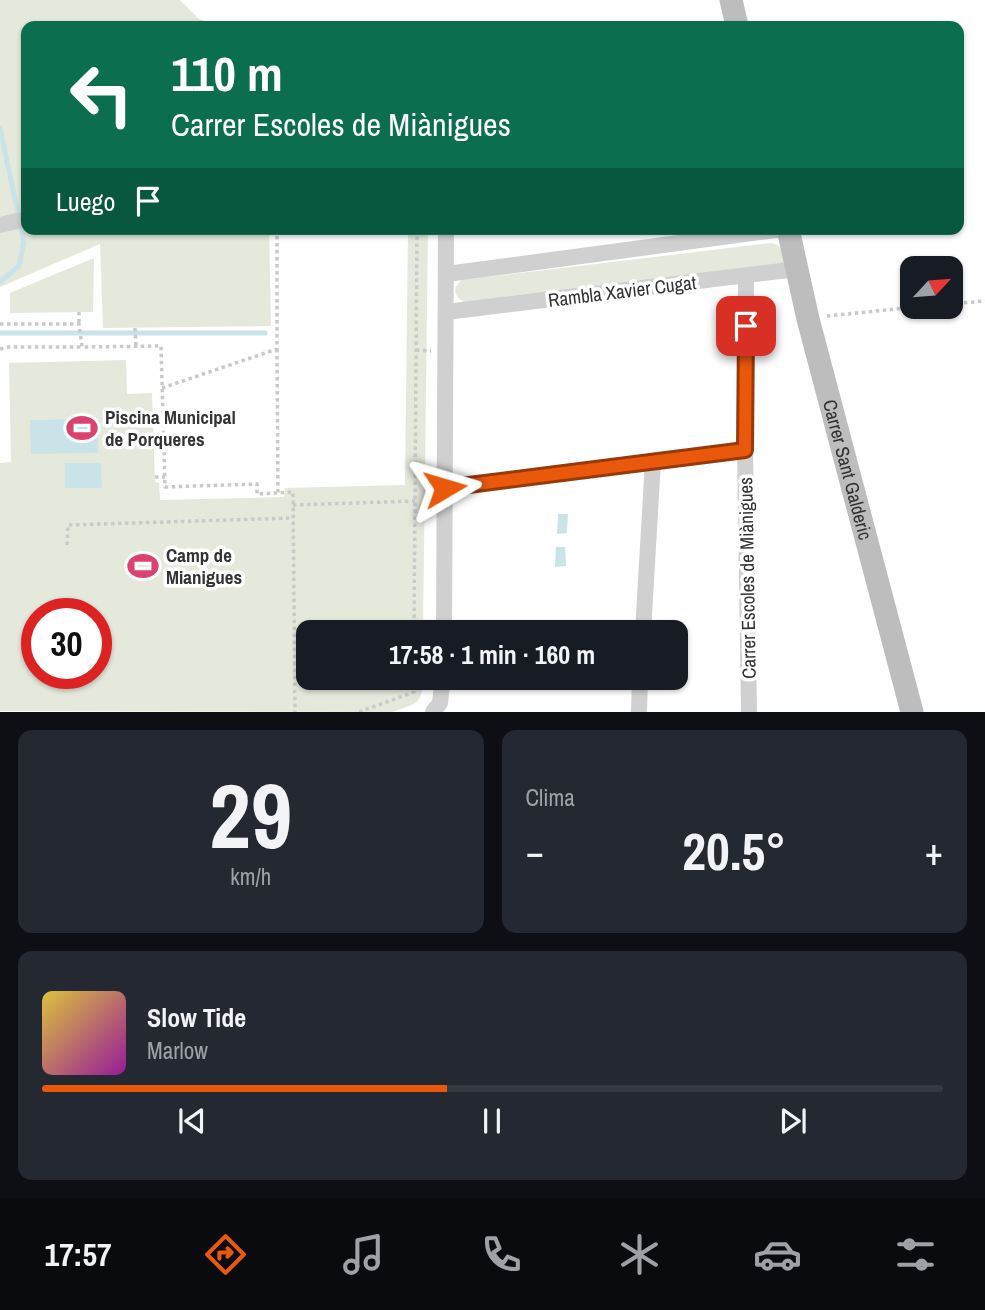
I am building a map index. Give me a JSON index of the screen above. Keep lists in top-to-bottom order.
{
  "streets": {
    "street": ["Rambla Xavier Cugat", "Carrer Sant Galderic", "Carrer Escoles de Miànigues"]
  },
  "crossings": [
    ["Rambla Xavier Cugat", "Carrer Sant Galderic"],
    ["Rambla Xavier Cugat", "Carrer Escoles de Miànigues"]
  ],
  "places": {
    "sports": ["Piscina Municipal de Porqueres", "Camp de Mianigues"]
  },
  "north": "top right",
  "page": {
    "turn": ["110 m", "Carrer Escoles de Miànigues"],
    "then": "Luego",
    "limit": "30",
    "trip": "17:58 · 1 min · 160 m",
    "tile": [
      ["29", "km/h"],
      "Clima"
    ],
    "heat": ["−", "20.5°", "+"],
    "song": ["Slow Tide", "Marlow"],
    "tabs": "17:57"
  }
}
